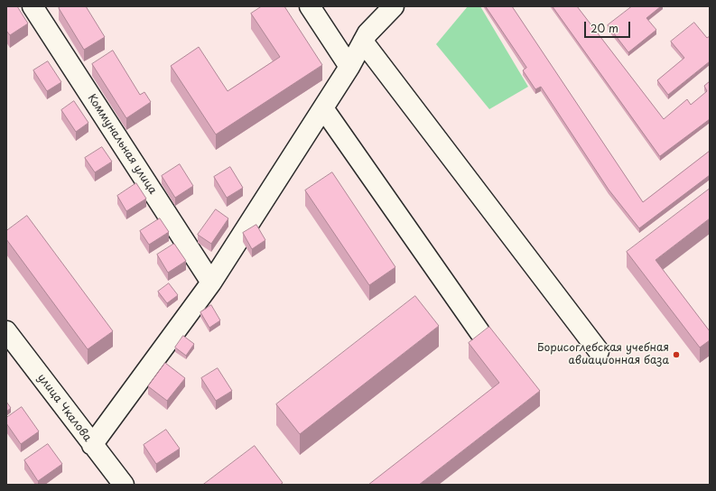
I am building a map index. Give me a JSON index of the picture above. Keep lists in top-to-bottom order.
{
  "streets": {
    "street": ["Коммунальная улица", "улица Чкалова"]
  },
  "places": ["Борисоглебская учебная авиационная база"],
  "scale_bar": "20 m"
}
